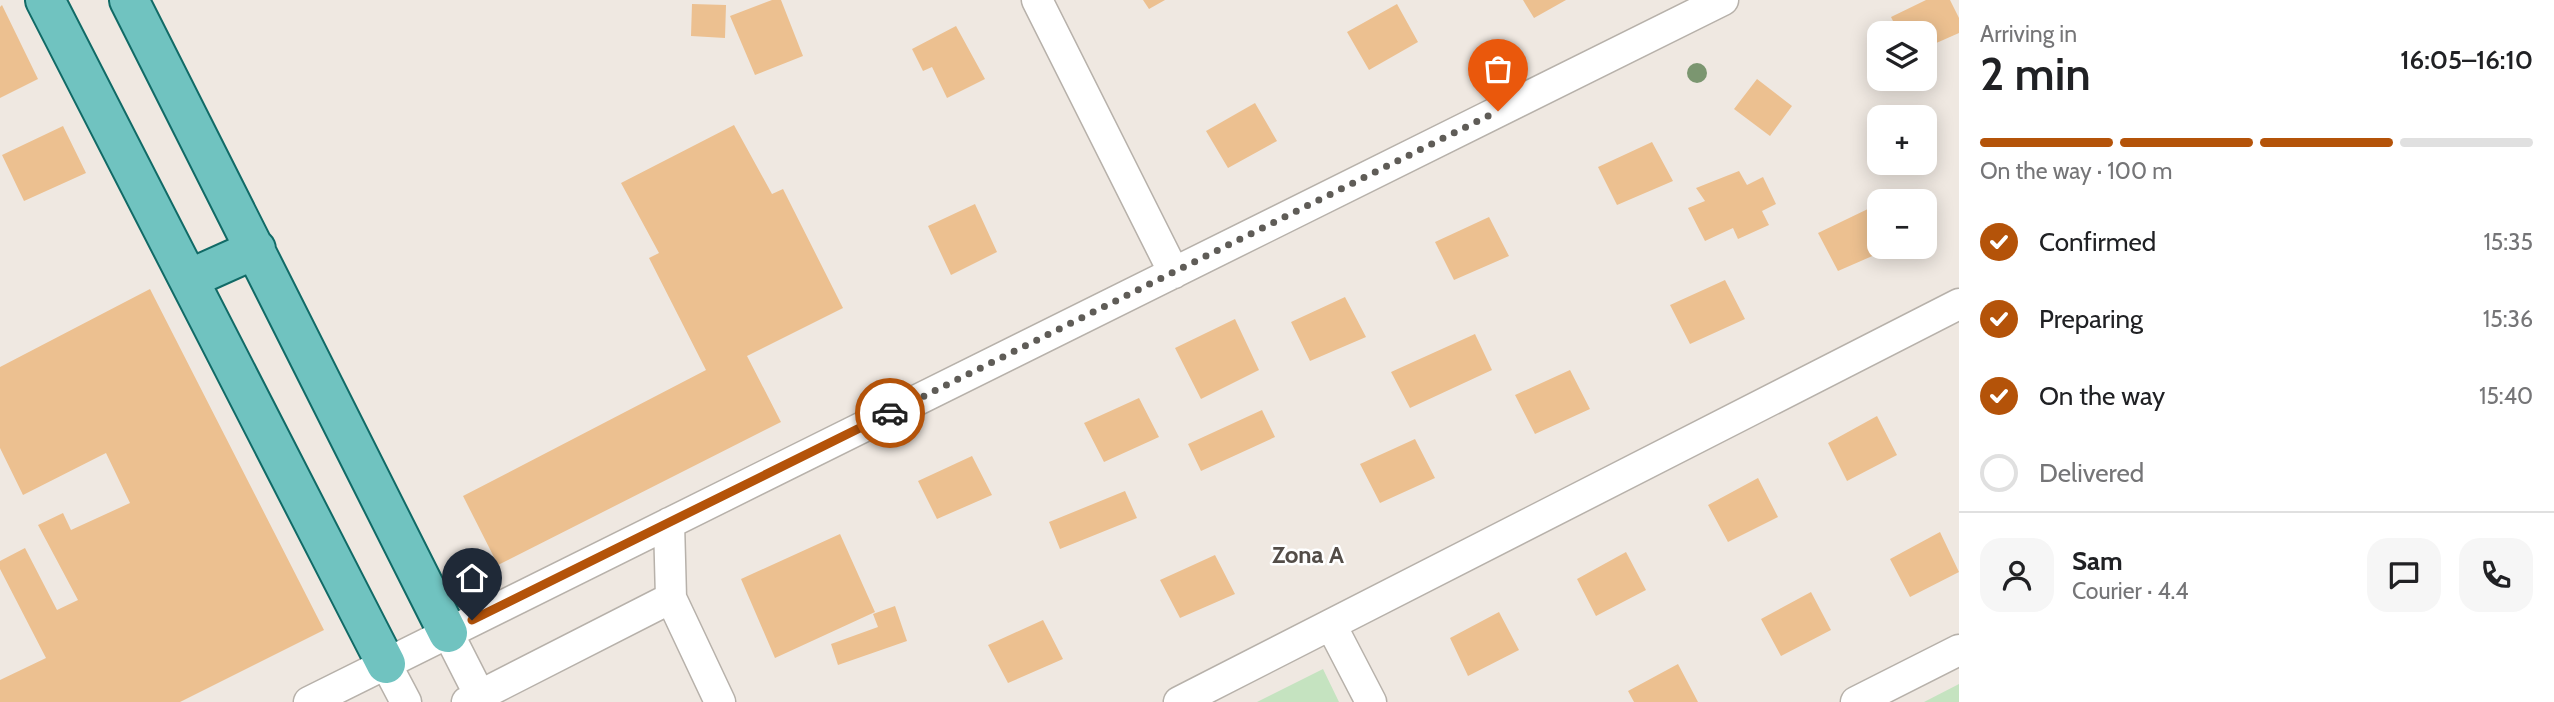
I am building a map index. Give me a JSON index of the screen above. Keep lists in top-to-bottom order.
{
  "districts": ["Zona A"],
  "page": {
    "heading": ["2 min", "Arriving in", "16:05–16:10"],
    "panel": ["Sam", "Courier · 4.4"],
    "map_buttons": ["+", "−"],
    "bar": "On the way · 100 m",
    "list": [
      ["Confirmed", "15:35"],
      ["Preparing", "15:36"],
      ["On the way", "15:40"],
      "Delivered"
    ]
  }
}
